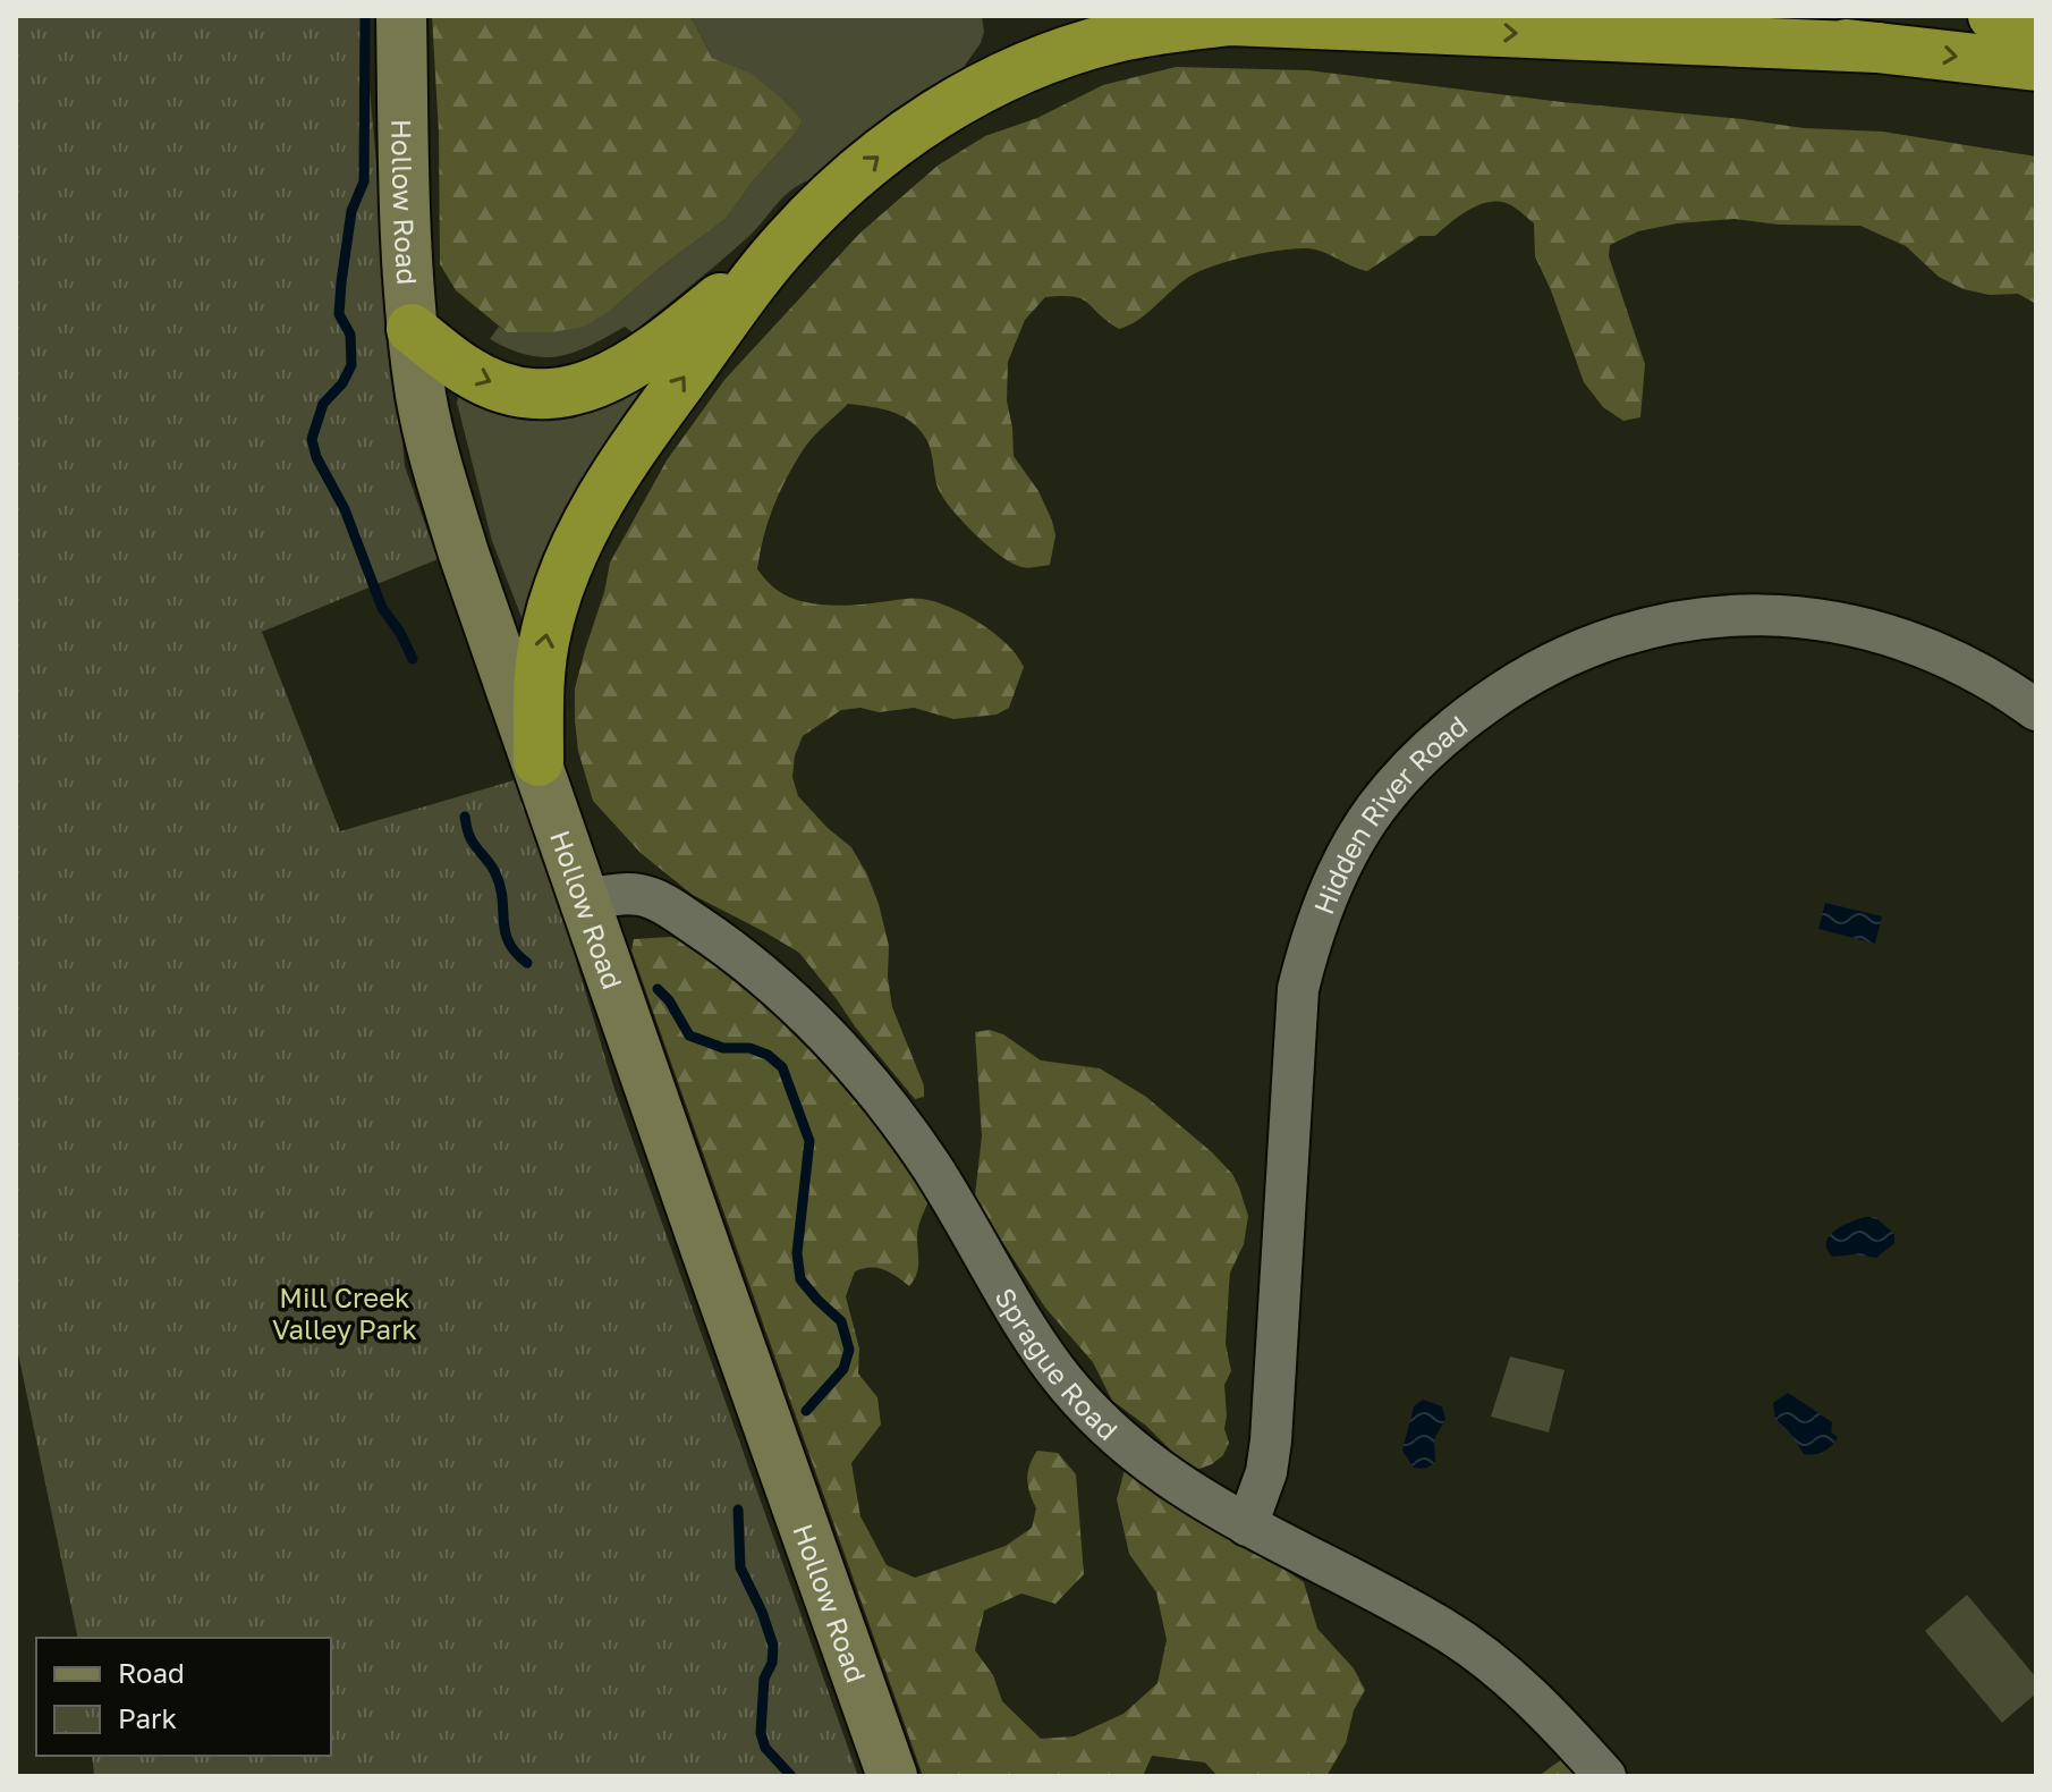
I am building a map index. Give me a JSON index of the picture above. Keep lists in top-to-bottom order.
{
  "streets": {
    "main road": ["Hollow Road"],
    "street": ["Hidden River Road", "Sprague Road"]
  },
  "crossings": [
    ["Hollow Road", "Sprague Road"],
    ["Hidden River Road", "Sprague Road"]
  ],
  "parks": ["Mill Creek Valley Park"],
  "legend": ["Road", "Park"]
}
